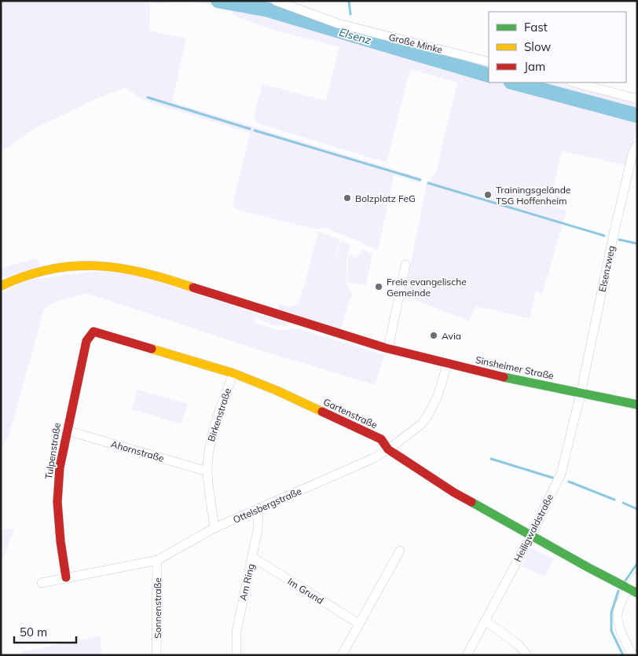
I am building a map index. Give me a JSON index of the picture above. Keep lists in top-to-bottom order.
{
  "streets": {
    "street": [
      "Große Minke",
      "Elsenzweg",
      "Sinsheimer Straße",
      "Gartenstraße",
      "Birkenstraße",
      "Tulpenstraße",
      "Ahornstraße",
      "Ottelsbergstraße",
      "Heiligwaldstraße",
      "Am Ring",
      "Im Grund",
      "Sonnenstraße"
    ]
  },
  "crossings": [
    ["Elsenzweg", "Sinsheimer Straße"],
    ["Elsenzweg", "Heiligwaldstraße"],
    ["Sinsheimer Straße", "Ottelsbergstraße"],
    ["Sinsheimer Straße", "Heiligwaldstraße"],
    ["Gartenstraße", "Birkenstraße"],
    ["Gartenstraße", "Tulpenstraße"],
    ["Gartenstraße", "Ottelsbergstraße"],
    ["Gartenstraße", "Heiligwaldstraße"],
    ["Birkenstraße", "Ahornstraße"],
    ["Birkenstraße", "Ottelsbergstraße"],
    ["Tulpenstraße", "Ahornstraße"],
    ["Tulpenstraße", "Ottelsbergstraße"],
    ["Ottelsbergstraße", "Am Ring"],
    ["Ottelsbergstraße", "Sonnenstraße"],
    ["Am Ring", "Im Grund"]
  ],
  "water": ["Elsenz"],
  "places": [
    "Trainingsgelände TSG Hoffenheim",
    "Bolzplatz FeG",
    "Freie evangelische Gemeinde",
    "Avia"
  ],
  "legend": ["Fast", "Slow", "Jam"],
  "scale_bar": "50 m"
}
